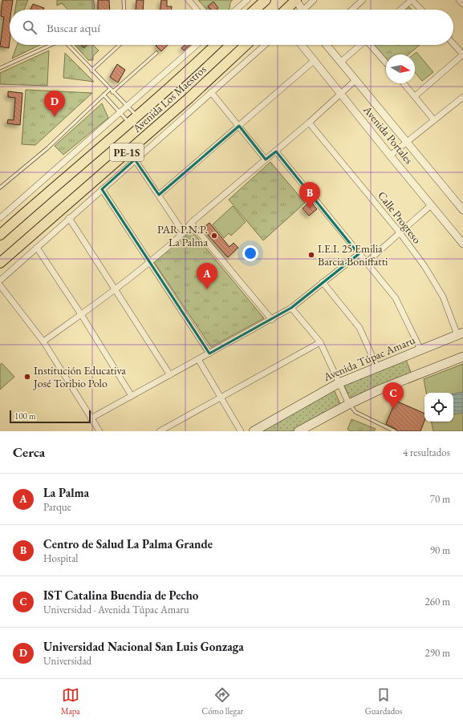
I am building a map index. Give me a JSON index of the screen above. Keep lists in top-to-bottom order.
{
  "streets": {
    "highway": ["Avenida Los Maestros", "PE-1S"],
    "main road": ["Avenida Túpac Amaru"],
    "street": ["Avenida Portales", "Calle Progreso"]
  },
  "crossings": [
    ["Calle Progreso", "Avenida Túpac Amaru"]
  ],
  "places": ["PAR P.N.P. La Palma", "I.E.I. 25 Emilia Barcia Boniffatti", "Institución Educativa José Toribio Polo"],
  "scale_bar": "100 m",
  "north": "right",
  "page": {
    "search": "Buscar aquí",
    "pins": [
      "D",
      "B",
      "A",
      "C"
    ],
    "scale": "100 m",
    "heading": ["Cerca", "4 resultados"],
    "list": [
      {
        "mark": "A",
        "name": "La Palma",
        "note": "Parque",
        "value": "70 m"
      },
      {
        "mark": "B",
        "name": "Centro de Salud La Palma Grande",
        "note": "Hospital",
        "value": "90 m"
      },
      {
        "mark": "C",
        "name": "IST Catalina Buendia de Pecho",
        "note": "Universidad · Avenida Túpac Amaru",
        "value": "260 m"
      },
      {
        "mark": "D",
        "name": "Universidad Nacional San Luis Gonzaga",
        "note": "Universidad",
        "value": "290 m"
      }
    ],
    "nav": ["Mapa", "Cómo llegar", "Guardados"]
  }
}
